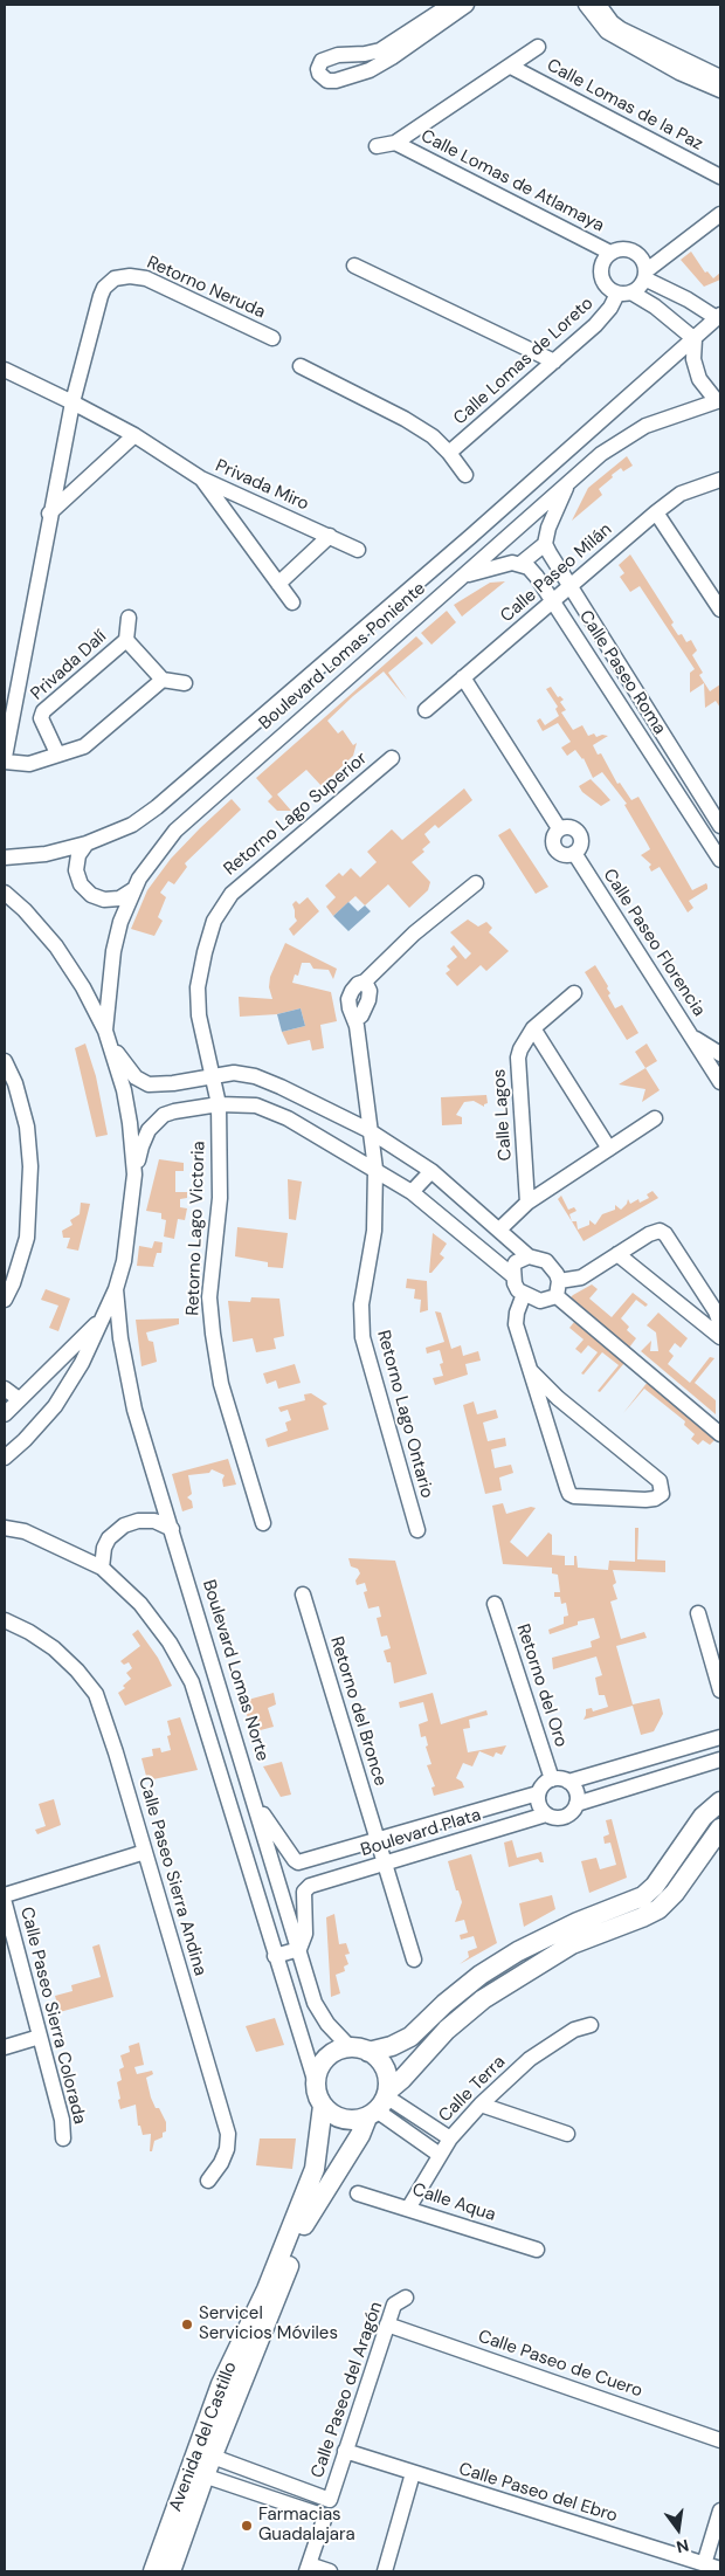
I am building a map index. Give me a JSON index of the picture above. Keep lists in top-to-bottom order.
{
  "streets": {
    "main road": ["Avenida del Castillo"],
    "street": [
      "Calle Lomas de la Paz",
      "Calle Lomas de Atlamaya",
      "Retorno Neruda",
      "Calle Lomas de Loreto",
      "Privada Miro",
      "Calle Paseo Milán",
      "Boulevard Lomas Poniente",
      "Privada Dalí",
      "Calle Paseo Roma",
      "Retorno Lago Superior",
      "Calle Paseo Florencia",
      "Calle Lagos",
      "Retorno Lago Victoria",
      "Retorno Lago Ontario",
      "Boulevard Lomas Norte",
      "Retorno del Oro",
      "Retorno del Bronce",
      "Boulevard Plata",
      "Calle Paseo Sierra Andina",
      "Calle Paseo Sierra Colorada",
      "Calle Terra",
      "Calle Aqua",
      "Calle Paseo de Cuero",
      "Calle Paseo del Aragón",
      "Calle Paseo del Ebro"
    ]
  },
  "crossings": [
    ["Calle Lomas de Atlamaya", "Calle Lomas de Loreto"],
    ["Calle Paseo Milán", "Calle Paseo Roma"],
    ["Retorno Lago Superior", "Retorno Lago Victoria"],
    ["Boulevard Lomas Norte", "Boulevard Plata"],
    ["Boulevard Lomas Norte", "Avenida del Castillo"],
    ["Retorno del Oro", "Boulevard Plata"],
    ["Retorno del Bronce", "Boulevard Plata"],
    ["Calle Terra", "Calle Aqua"],
    ["Calle Paseo de Cuero", "Calle Paseo del Aragón"],
    ["Calle Paseo del Aragón", "Calle Paseo del Ebro"]
  ],
  "places": ["Servicel Servicios Móviles", "Farmacias Guadalajara"],
  "north": "bottom"
}
